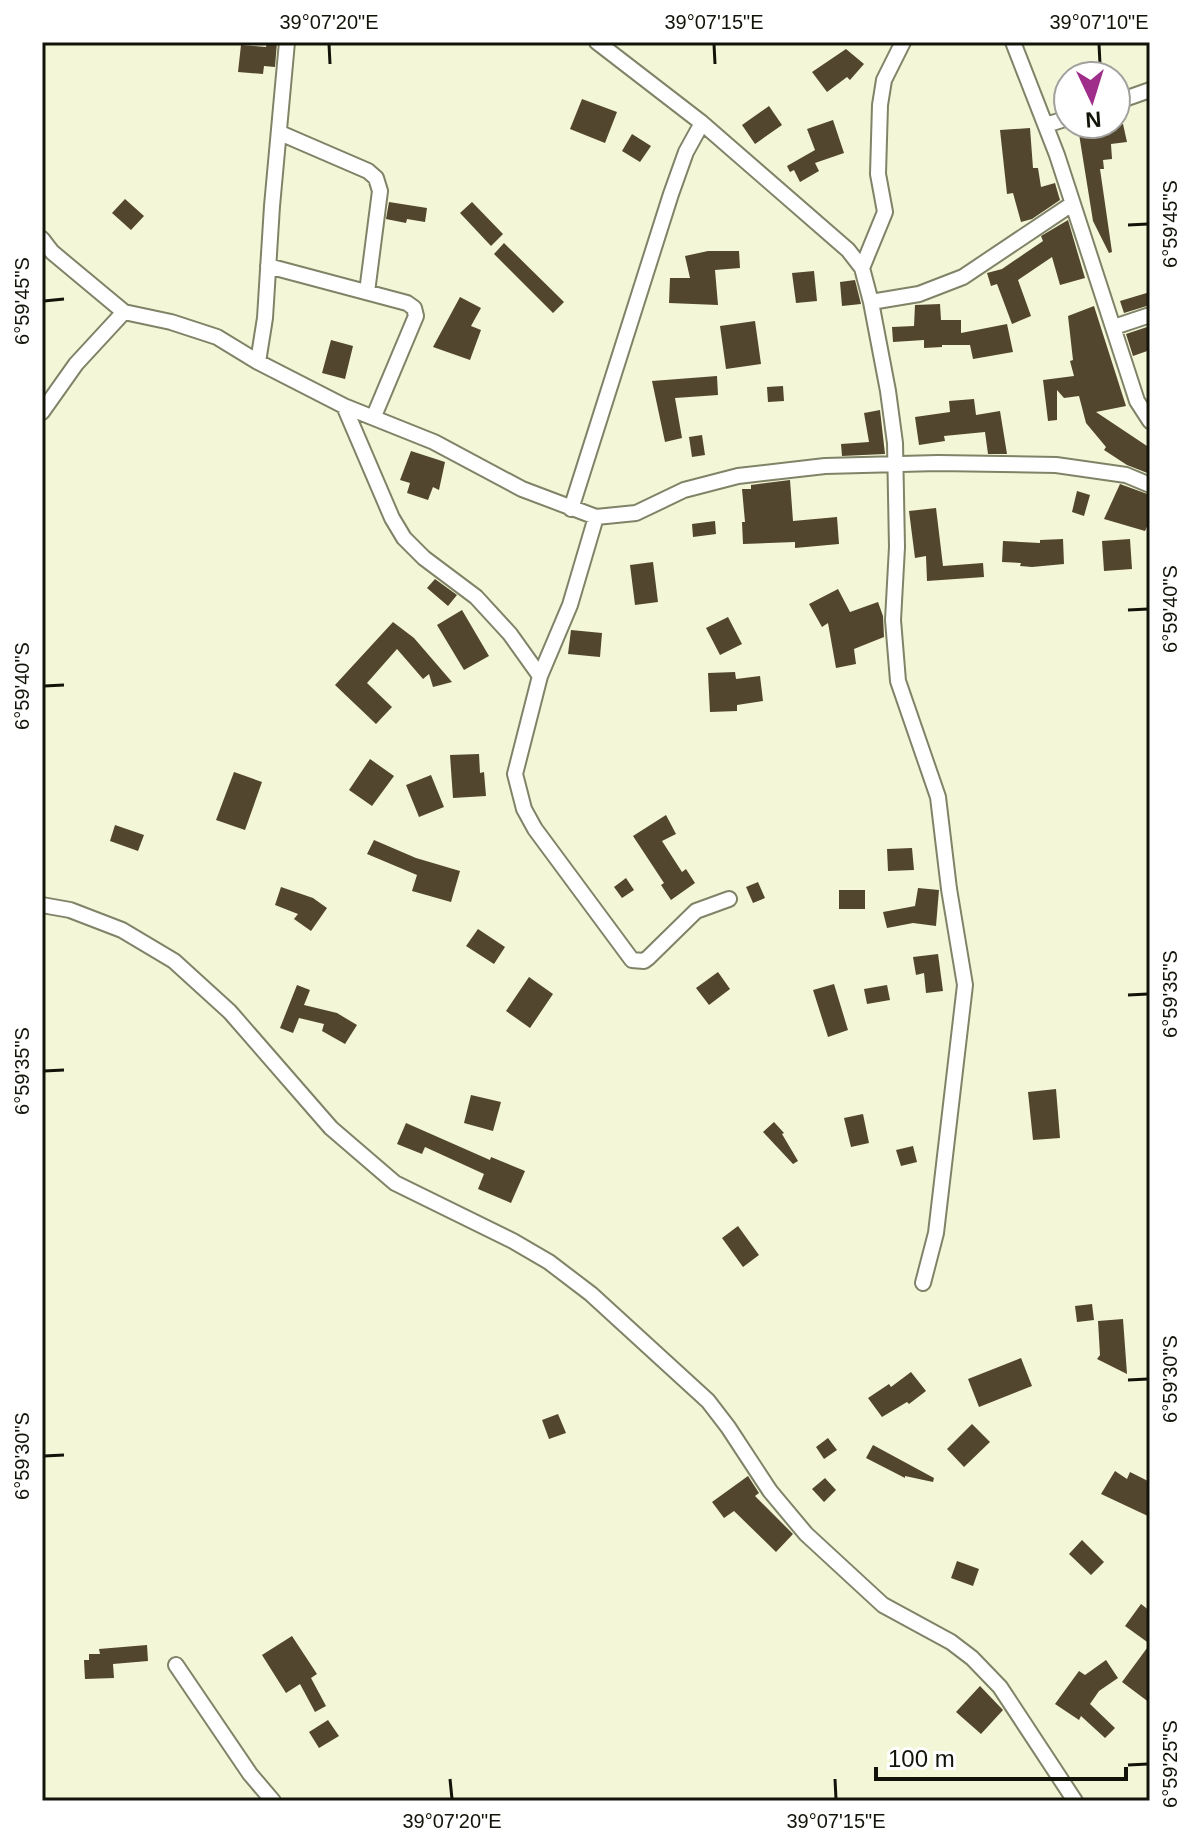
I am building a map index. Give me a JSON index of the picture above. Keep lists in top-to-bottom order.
{
  "scale_bar": "100 m",
  "north": "bottom",
  "coordinates": [
    "39°07'20\"E",
    "39°07'15\"E",
    "39°07'10\"E",
    "6°59'45\"S",
    "6°59'40\"S",
    "6°59'35\"S",
    "6°59'30\"S",
    "6°59'25\"S"
  ]
}
